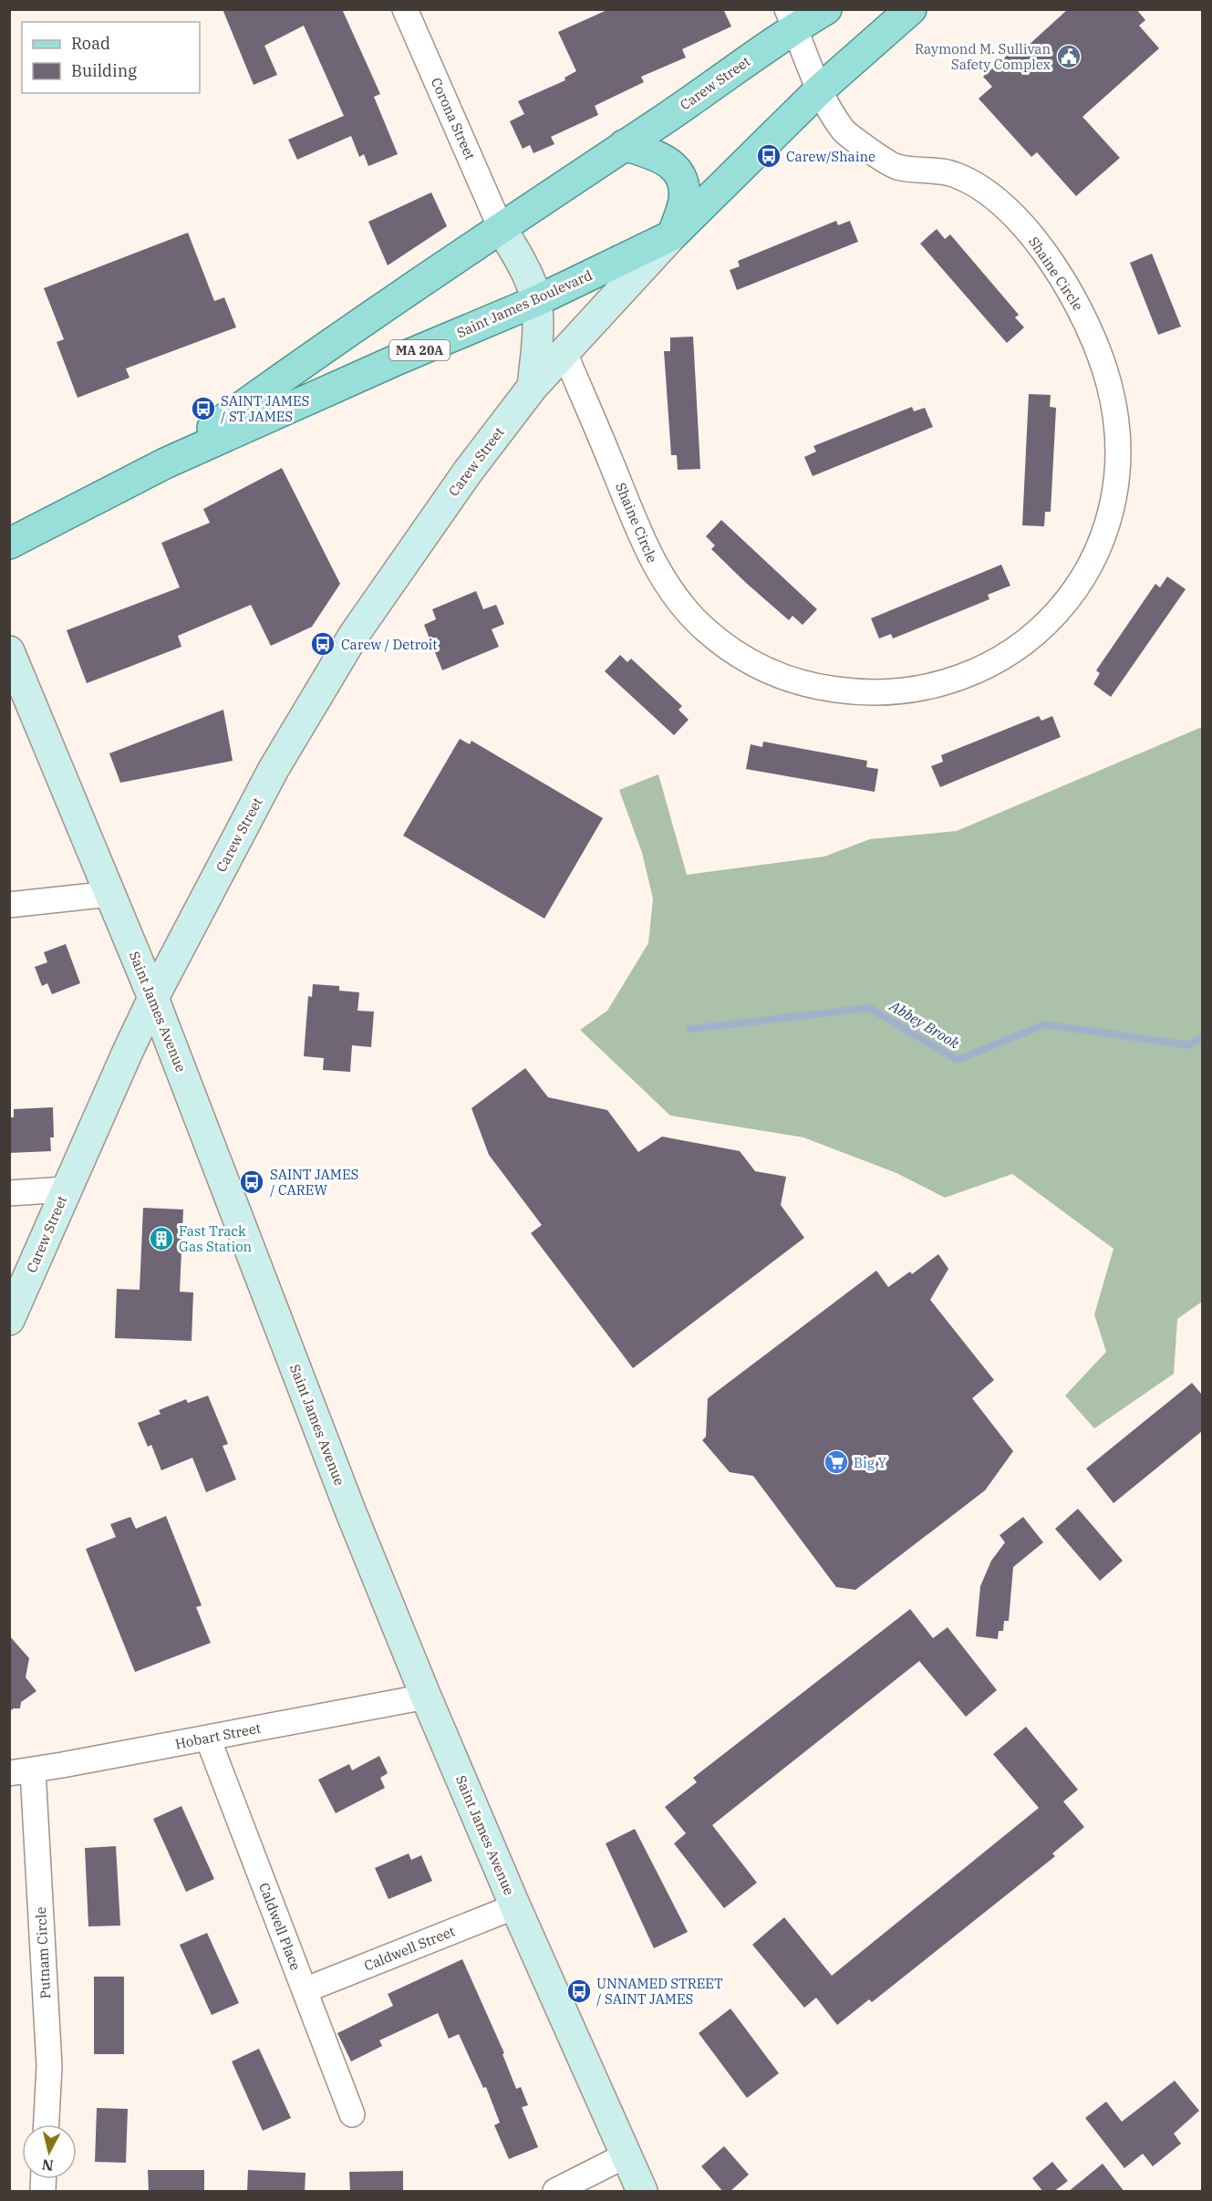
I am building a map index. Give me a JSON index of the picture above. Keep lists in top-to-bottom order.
{
  "streets": {
    "main road": [
      "Carew Street",
      "Saint James Boulevard",
      "MA 20A",
      "Saint James Avenue"
    ],
    "street": [
      "Corona Street",
      "Shaine Circle",
      "Hobart Street",
      "Caldwell Place",
      "Caldwell Street",
      "Putnam Circle"
    ]
  },
  "crossings": [
    ["Carew Street", "Corona Street"],
    ["Carew Street", "Shaine Circle"],
    ["Carew Street", "Saint James Boulevard"],
    ["Carew Street", "Saint James Avenue"],
    ["Corona Street", "Saint James Boulevard"],
    ["Saint James Avenue", "Hobart Street"],
    ["Saint James Avenue", "Caldwell Street"],
    ["Hobart Street", "Caldwell Place"],
    ["Hobart Street", "Putnam Circle"],
    ["Caldwell Place", "Caldwell Street"]
  ],
  "water": ["Abbey Brook"],
  "places": {
    "public building": ["Raymond M. Sullivan Safety Complex"],
    "bus stop": [
      "Carew/Shaine",
      "SAINT JAMES / ST JAMES",
      "Carew / Detroit",
      "SAINT JAMES / CAREW",
      "UNNAMED STREET / SAINT JAMES"
    ],
    "building": ["Fast Track Gas Station"],
    "supermarket": ["Big Y"]
  },
  "legend": ["Road", "Building"],
  "north": "bottom"
}
